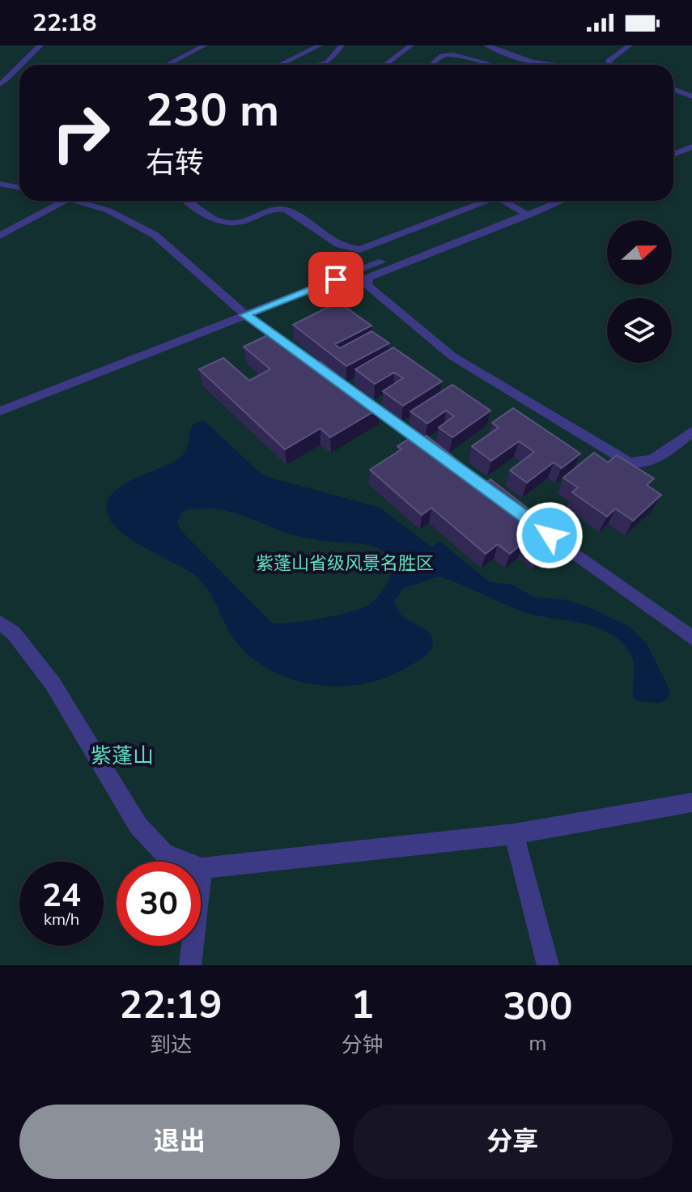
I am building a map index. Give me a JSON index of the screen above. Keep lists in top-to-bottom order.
{
  "parks": ["紫蓬山省级风景名胜区", "紫蓬山"],
  "north": "right",
  "page": {
    "status": "22:18",
    "turn": ["230 m", "右转"],
    "speed": "24 km/h",
    "limit": "30",
    "eta": [
      "22:19",
      "到达",
      "1",
      "分钟",
      "300",
      "m"
    ],
    "buttons": ["退出", "分享"]
  }
}
